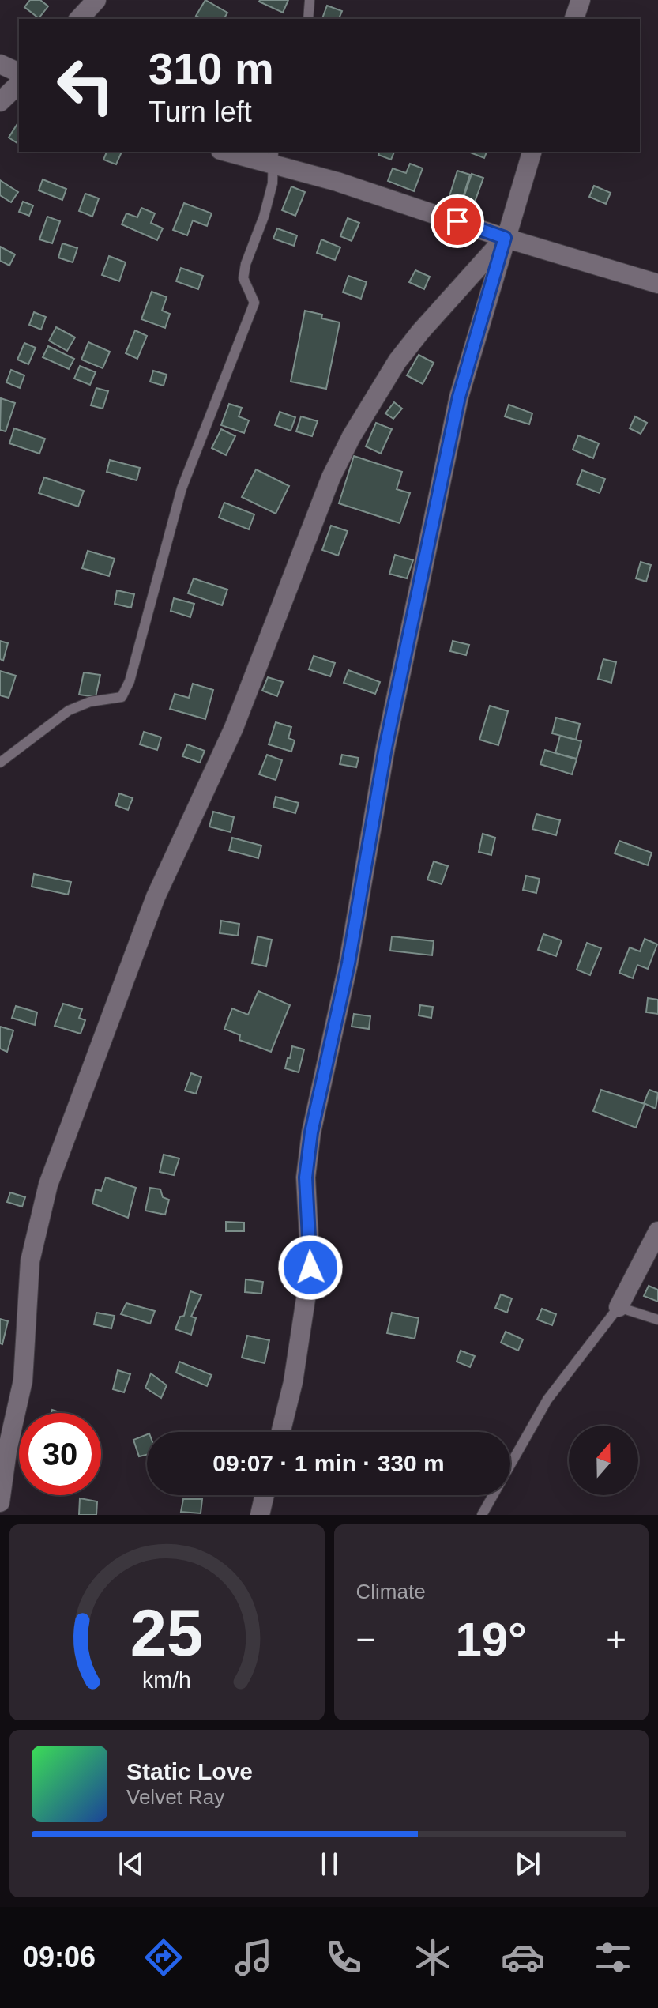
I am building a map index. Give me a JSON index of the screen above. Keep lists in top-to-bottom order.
{
  "north": "top",
  "page": {
    "turn": ["310 m", "Turn left"],
    "limit": "30",
    "trip": "09:07 · 1 min · 330 m",
    "tile": "Climate",
    "heat": ["−", "19°", "+"],
    "song": ["Static Love", "Velvet Ray"],
    "tabs": "09:06",
    "gauge": ["25", "km/h"]
  }
}
